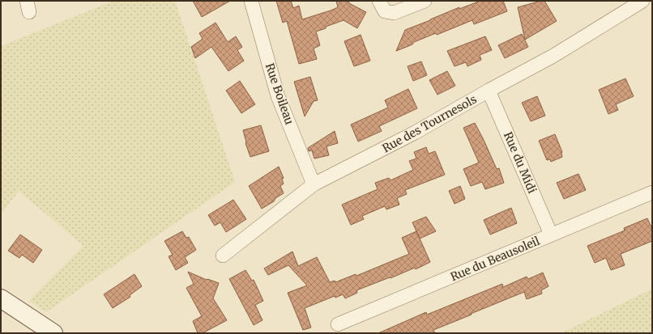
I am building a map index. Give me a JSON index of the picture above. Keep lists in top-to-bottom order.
{
  "streets": {
    "street": [
      "Rue Boileau",
      "Rue des Tournesols",
      "Rue du Midi",
      "Rue du Beausoleil"
    ]
  },
  "crossings": [
    ["Rue Boileau", "Rue des Tournesols"],
    ["Rue des Tournesols", "Rue du Midi"],
    ["Rue du Midi", "Rue du Beausoleil"]
  ]
}
